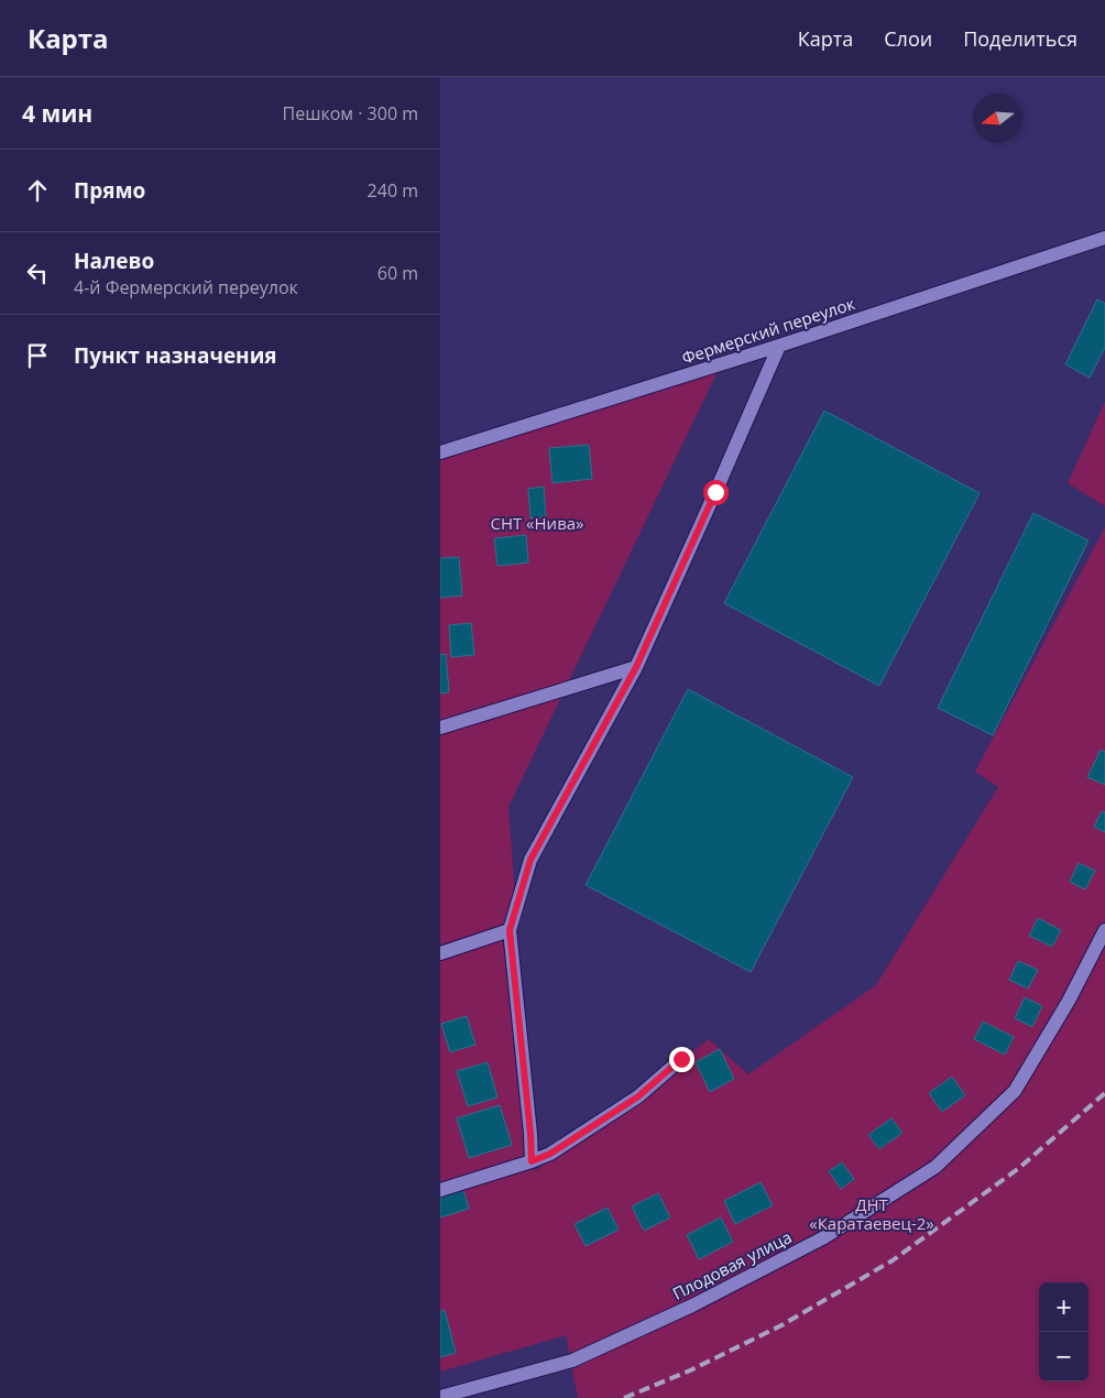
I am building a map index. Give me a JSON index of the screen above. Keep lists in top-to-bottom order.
{
  "streets": {
    "street": ["Фермерский переулок", "Плодовая улица"]
  },
  "parks": ["СНТ «Нива»", "ДНТ «Каратаевец-2»"],
  "north": "left",
  "page": {
    "header": "Карта",
    "nav": ["Карта", "Слои", "Поделиться"],
    "heading": ["4 мин", "Пешком · 300 m"],
    "list": [
      ["Прямо", "240 m"],
      ["Налево", "4-й Фермерский переулок", "60 m"],
      "Пункт назначения"
    ],
    "map_buttons": ["+", "−"]
  }
}
